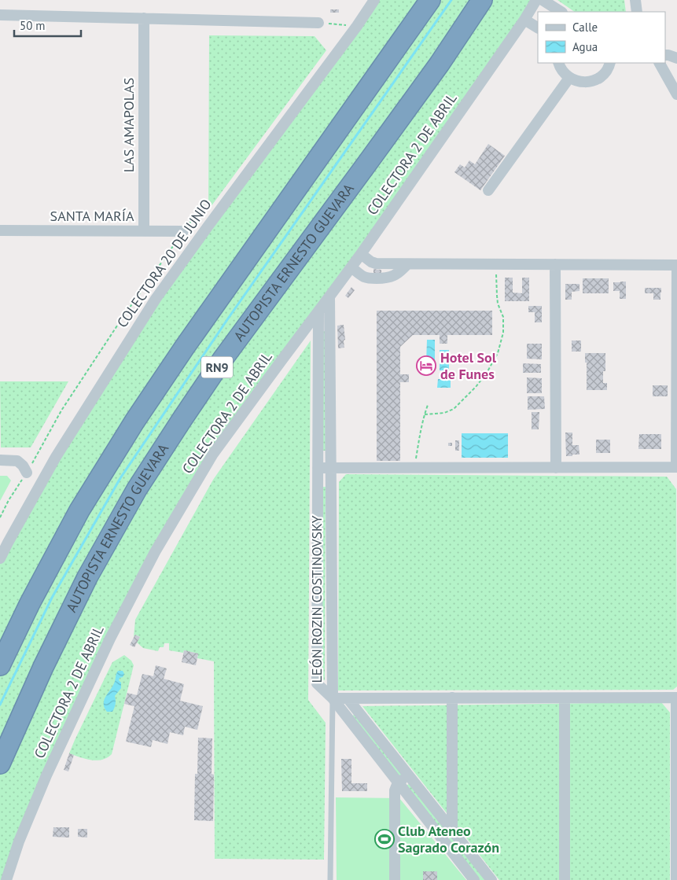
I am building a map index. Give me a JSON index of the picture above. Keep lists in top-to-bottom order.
{
  "streets": {
    "highway": ["AUTOPISTA ERNESTO GUEVARA", "RN9"],
    "street": [
      "LAS AMAPOLAS",
      "COLECTORA 2 DE ABRIL",
      "SANTA MARÍA",
      "COLECTORA 20 DE JUNIO",
      "LEÓN ROZIN COSTINOVSKY"
    ]
  },
  "crossings": [
    ["LAS AMAPOLAS", "SANTA MARÍA"],
    ["COLECTORA 2 DE ABRIL", "LEÓN ROZIN COSTINOVSKY"]
  ],
  "places": {
    "hotel": ["Hotel Sol de Funes"],
    "sports": ["Club Ateneo Sagrado Corazón"]
  },
  "legend": ["Calle", "Agua"],
  "scale_bar": "50 m"
}
